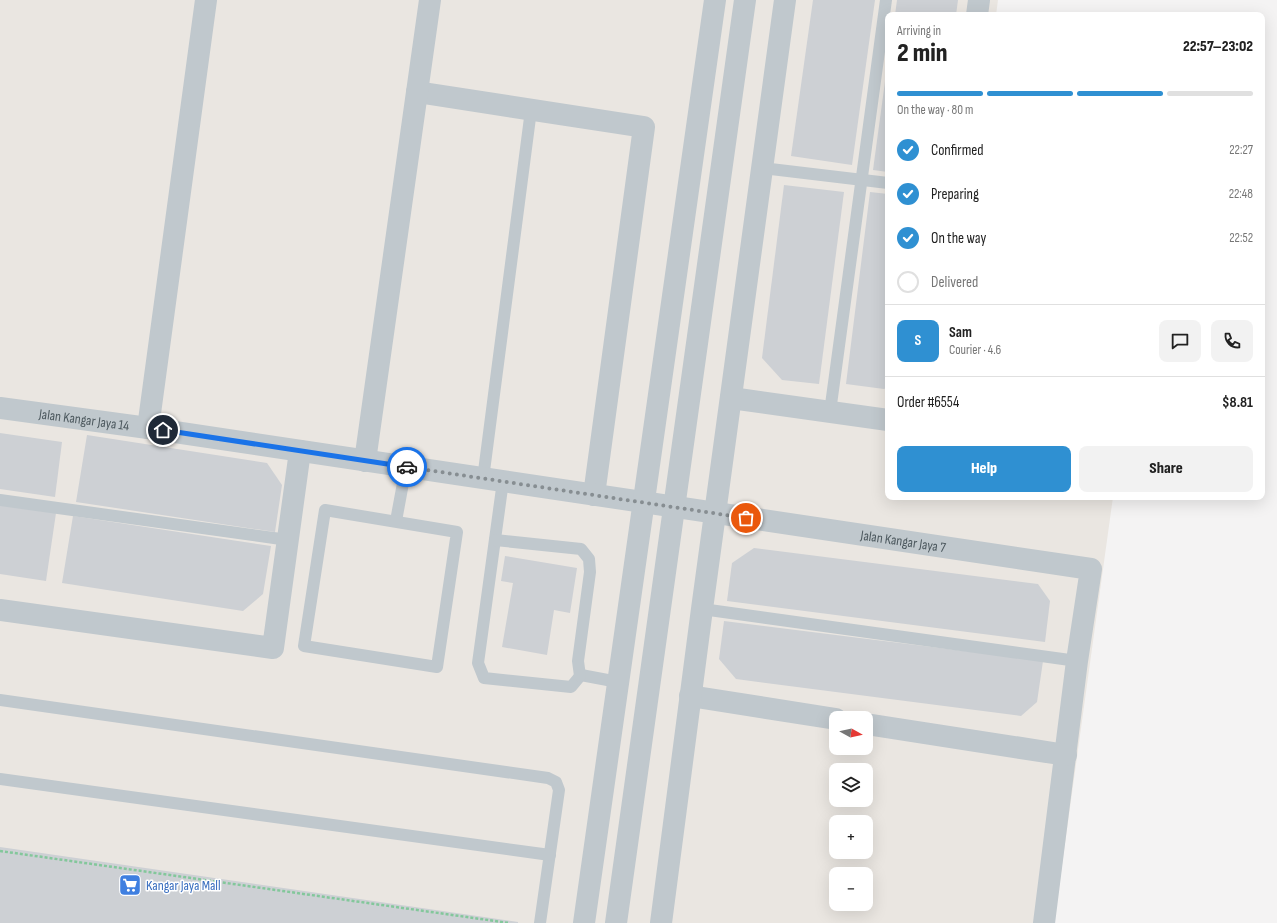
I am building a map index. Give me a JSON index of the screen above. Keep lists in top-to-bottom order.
{
  "streets": {
    "street": ["Jalan Kangar Jaya 14", "Jalan Kangar Jaya 7"]
  },
  "crossings": [
    ["Jalan Kangar Jaya 14", "Jalan Kangar Jaya 7"]
  ],
  "places": {
    "supermarket": ["Kangar Jaya Mall"]
  },
  "north": "right",
  "page": {
    "heading": ["2 min", "Arriving in", "22:57–23:02"],
    "panel": [
      "Sam",
      "Courier · 4.6",
      "Order #6554",
      "$8.81"
    ],
    "bar": "On the way · 80 m",
    "list": [
      ["Confirmed", "22:27"],
      ["Preparing", "22:48"],
      ["On the way", "22:52"],
      "Delivered"
    ],
    "round": "S",
    "buttons": ["Help", "Share"],
    "map_buttons": ["+", "−"]
  }
}
